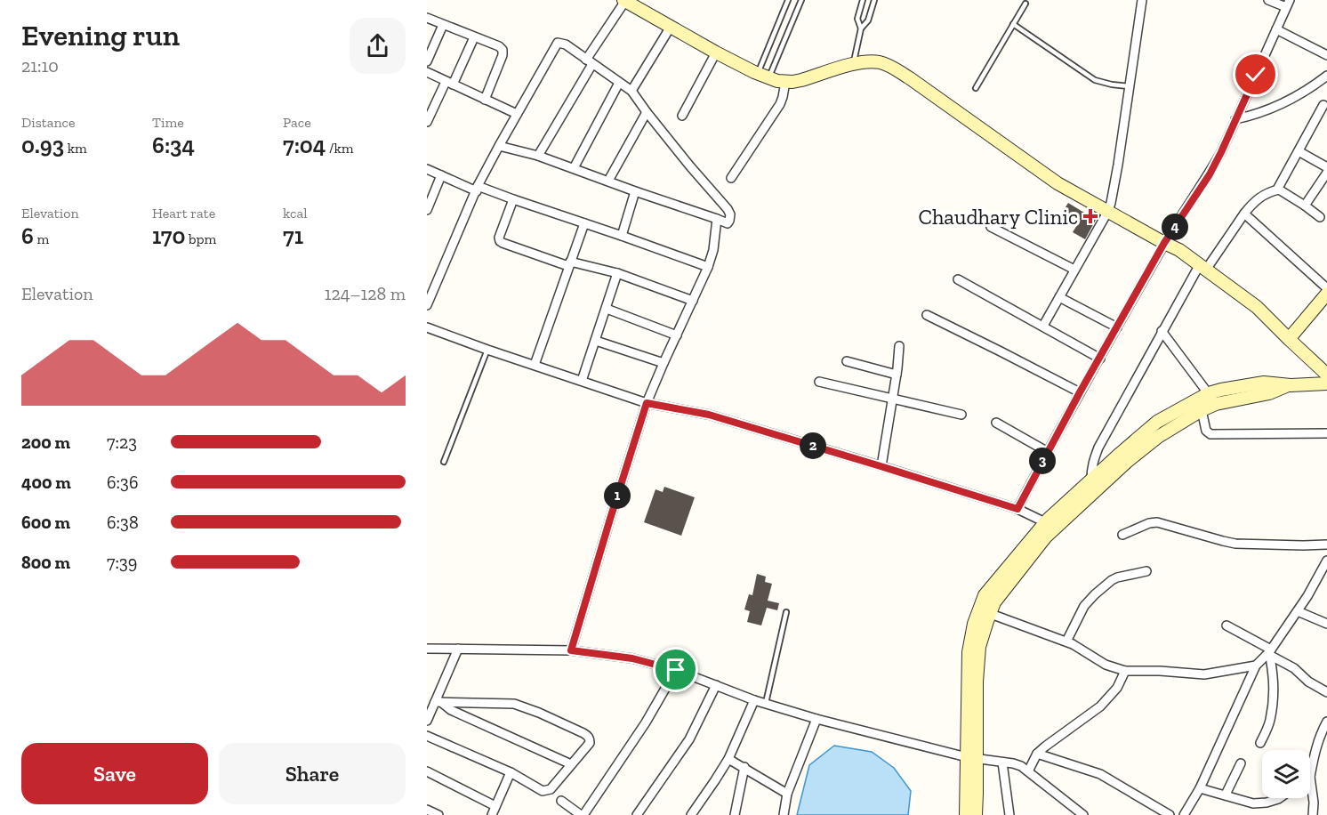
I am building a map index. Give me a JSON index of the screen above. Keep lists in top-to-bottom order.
{
  "places": {
    "health": ["Chaudhary Clinic"]
  },
  "page": {
    "heading": ["Evening run", "21:10"],
    "stats": [
      ["Distance", "0.93 km"],
      ["Time", "6:34"],
      ["Pace", "7:04 /km"],
      ["Elevation", "6 m"],
      ["Heart rate", "170 bpm"],
      ["kcal", "71"]
    ],
    "pins": [
      "4",
      "2",
      "3",
      "1"
    ],
    "chart": ["Elevation", "124–128 m"],
    "list": [
      {
        "name": "200 m",
        "note": "7:23"
      },
      {
        "name": "400 m",
        "note": "6:36"
      },
      {
        "name": "600 m",
        "note": "6:38"
      },
      {
        "name": "800 m",
        "note": "7:39"
      }
    ],
    "buttons": ["Save", "Share"]
  }
}
